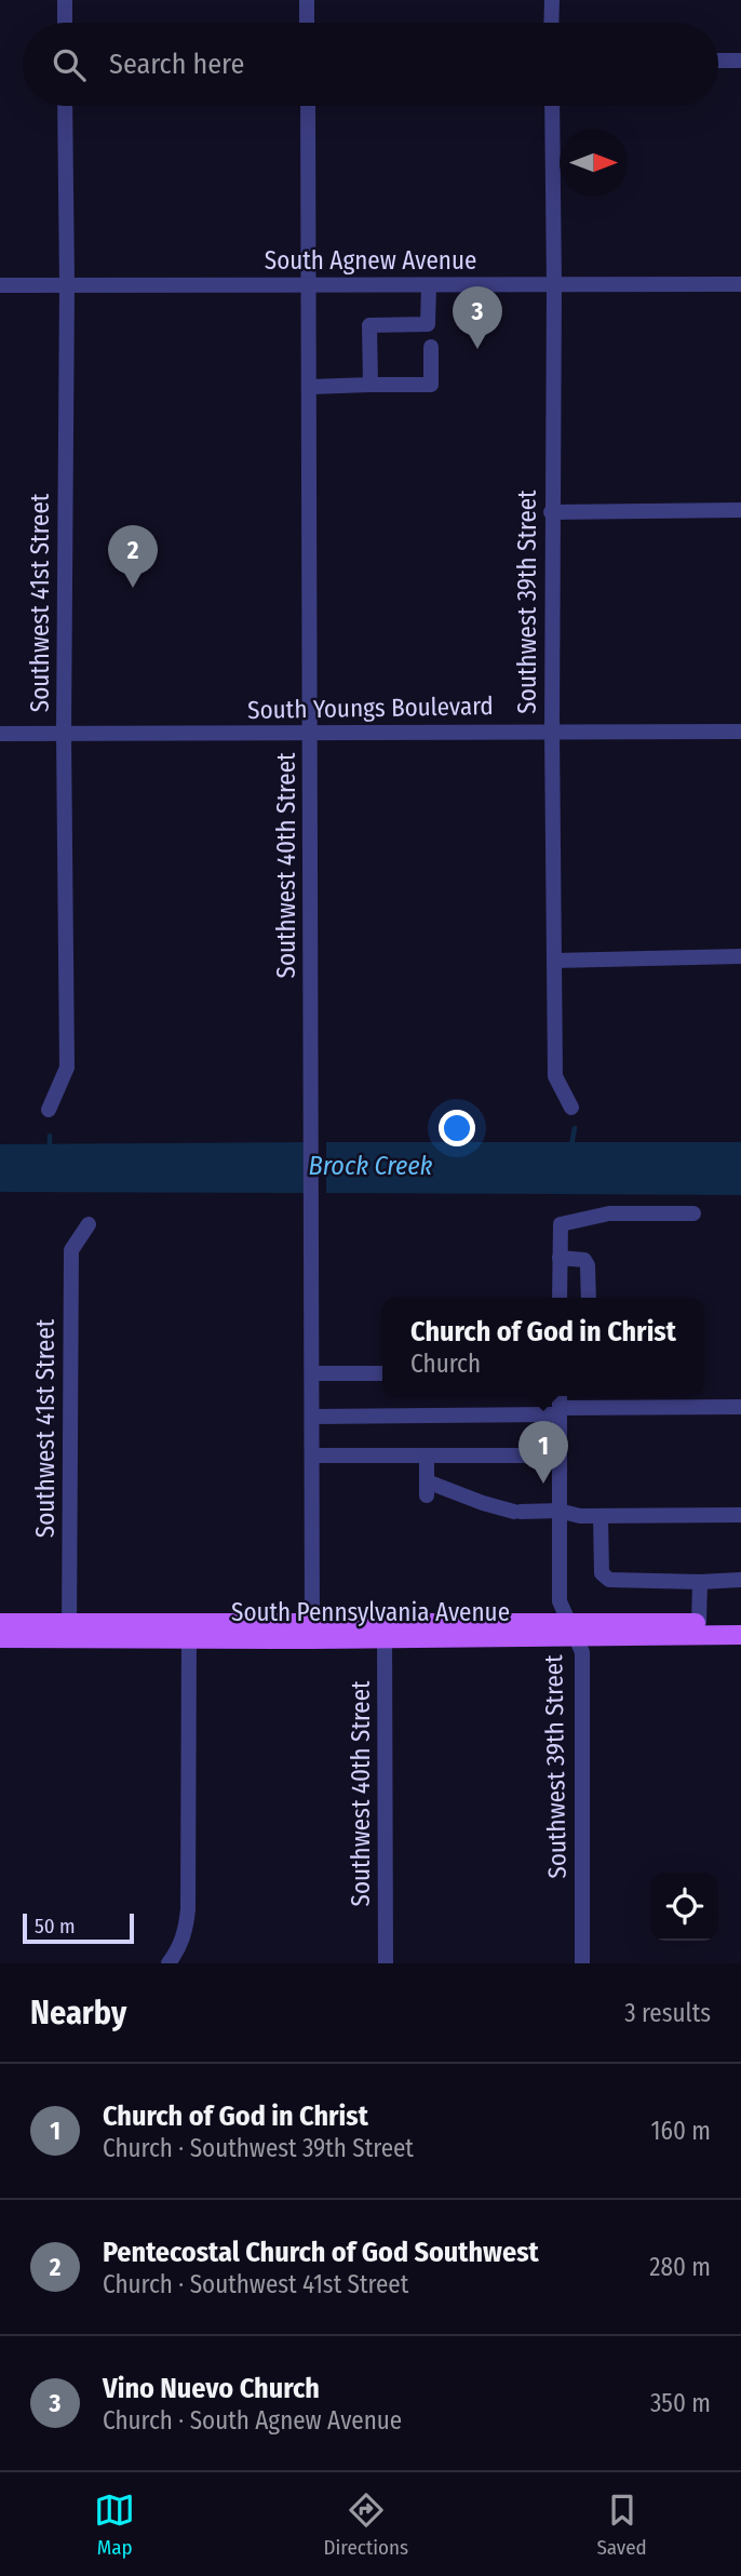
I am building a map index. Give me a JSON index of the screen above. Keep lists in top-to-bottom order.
{
  "streets": {
    "main road": ["South Pennsylvania Avenue"],
    "street": [
      "South Agnew Avenue",
      "Southwest 39th Street",
      "Southwest 41st Street",
      "South Youngs Boulevard",
      "Southwest 40th Street"
    ]
  },
  "crossings": [
    ["South Agnew Avenue", "Southwest 39th Street"],
    ["South Agnew Avenue", "Southwest 41st Street"],
    ["South Agnew Avenue", "Southwest 40th Street"],
    ["Southwest 39th Street", "South Youngs Boulevard"],
    ["Southwest 39th Street", "South Pennsylvania Avenue"],
    ["Southwest 41st Street", "South Youngs Boulevard"],
    ["Southwest 41st Street", "South Pennsylvania Avenue"],
    ["South Youngs Boulevard", "Southwest 40th Street"],
    ["Southwest 40th Street", "South Pennsylvania Avenue"]
  ],
  "water": ["Brock Creek"],
  "scale_bar": "50 m",
  "north": "right",
  "page": {
    "search": "Search here",
    "pins": ["3", "2", "1"],
    "popup": ["Church of God in Christ", "Church"],
    "scale": "50 m",
    "heading": ["Nearby", "3 results"],
    "list": [
      {
        "mark": "1",
        "name": "Church of God in Christ",
        "note": "Church · Southwest 39th Street",
        "value": "160 m"
      },
      {
        "mark": "2",
        "name": "Pentecostal Church of God Southwest",
        "note": "Church · Southwest 41st Street",
        "value": "280 m"
      },
      {
        "mark": "3",
        "name": "Vino Nuevo Church",
        "note": "Church · South Agnew Avenue",
        "value": "350 m"
      }
    ],
    "nav": ["Map", "Directions", "Saved"]
  }
}
